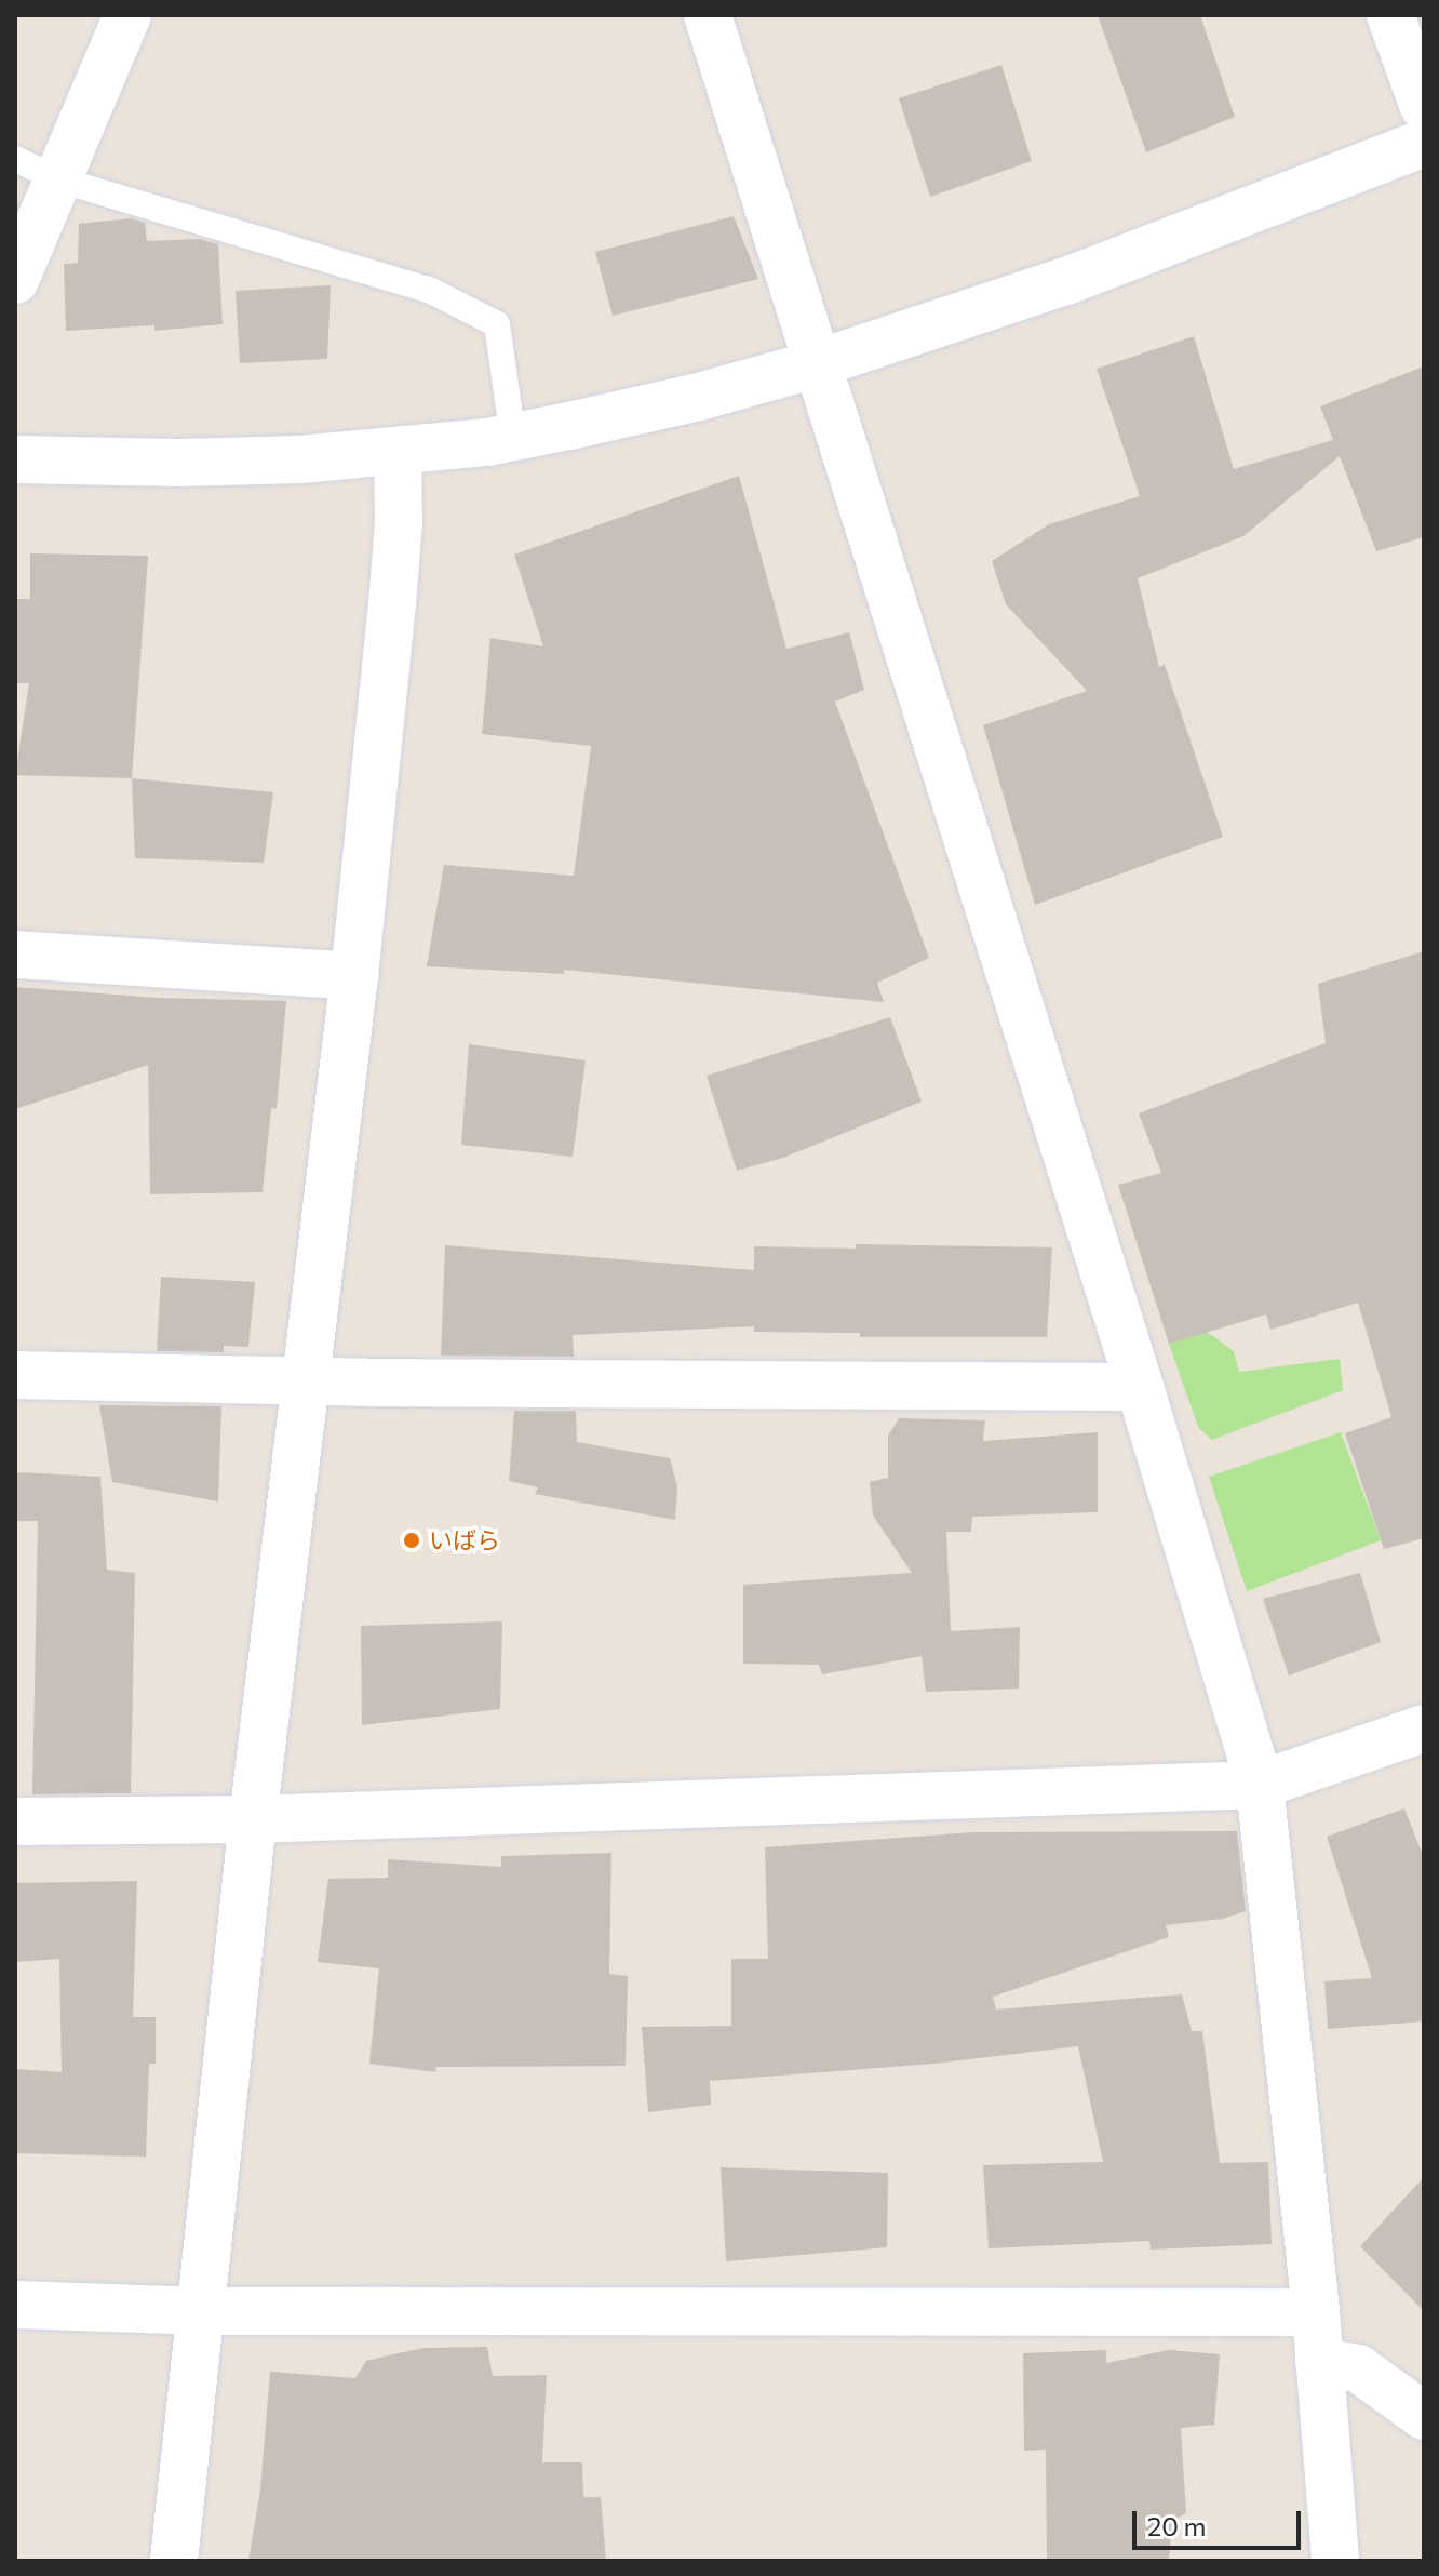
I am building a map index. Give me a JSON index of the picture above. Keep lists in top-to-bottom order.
{
  "places": ["いばら"],
  "scale_bar": "20 m"
}
